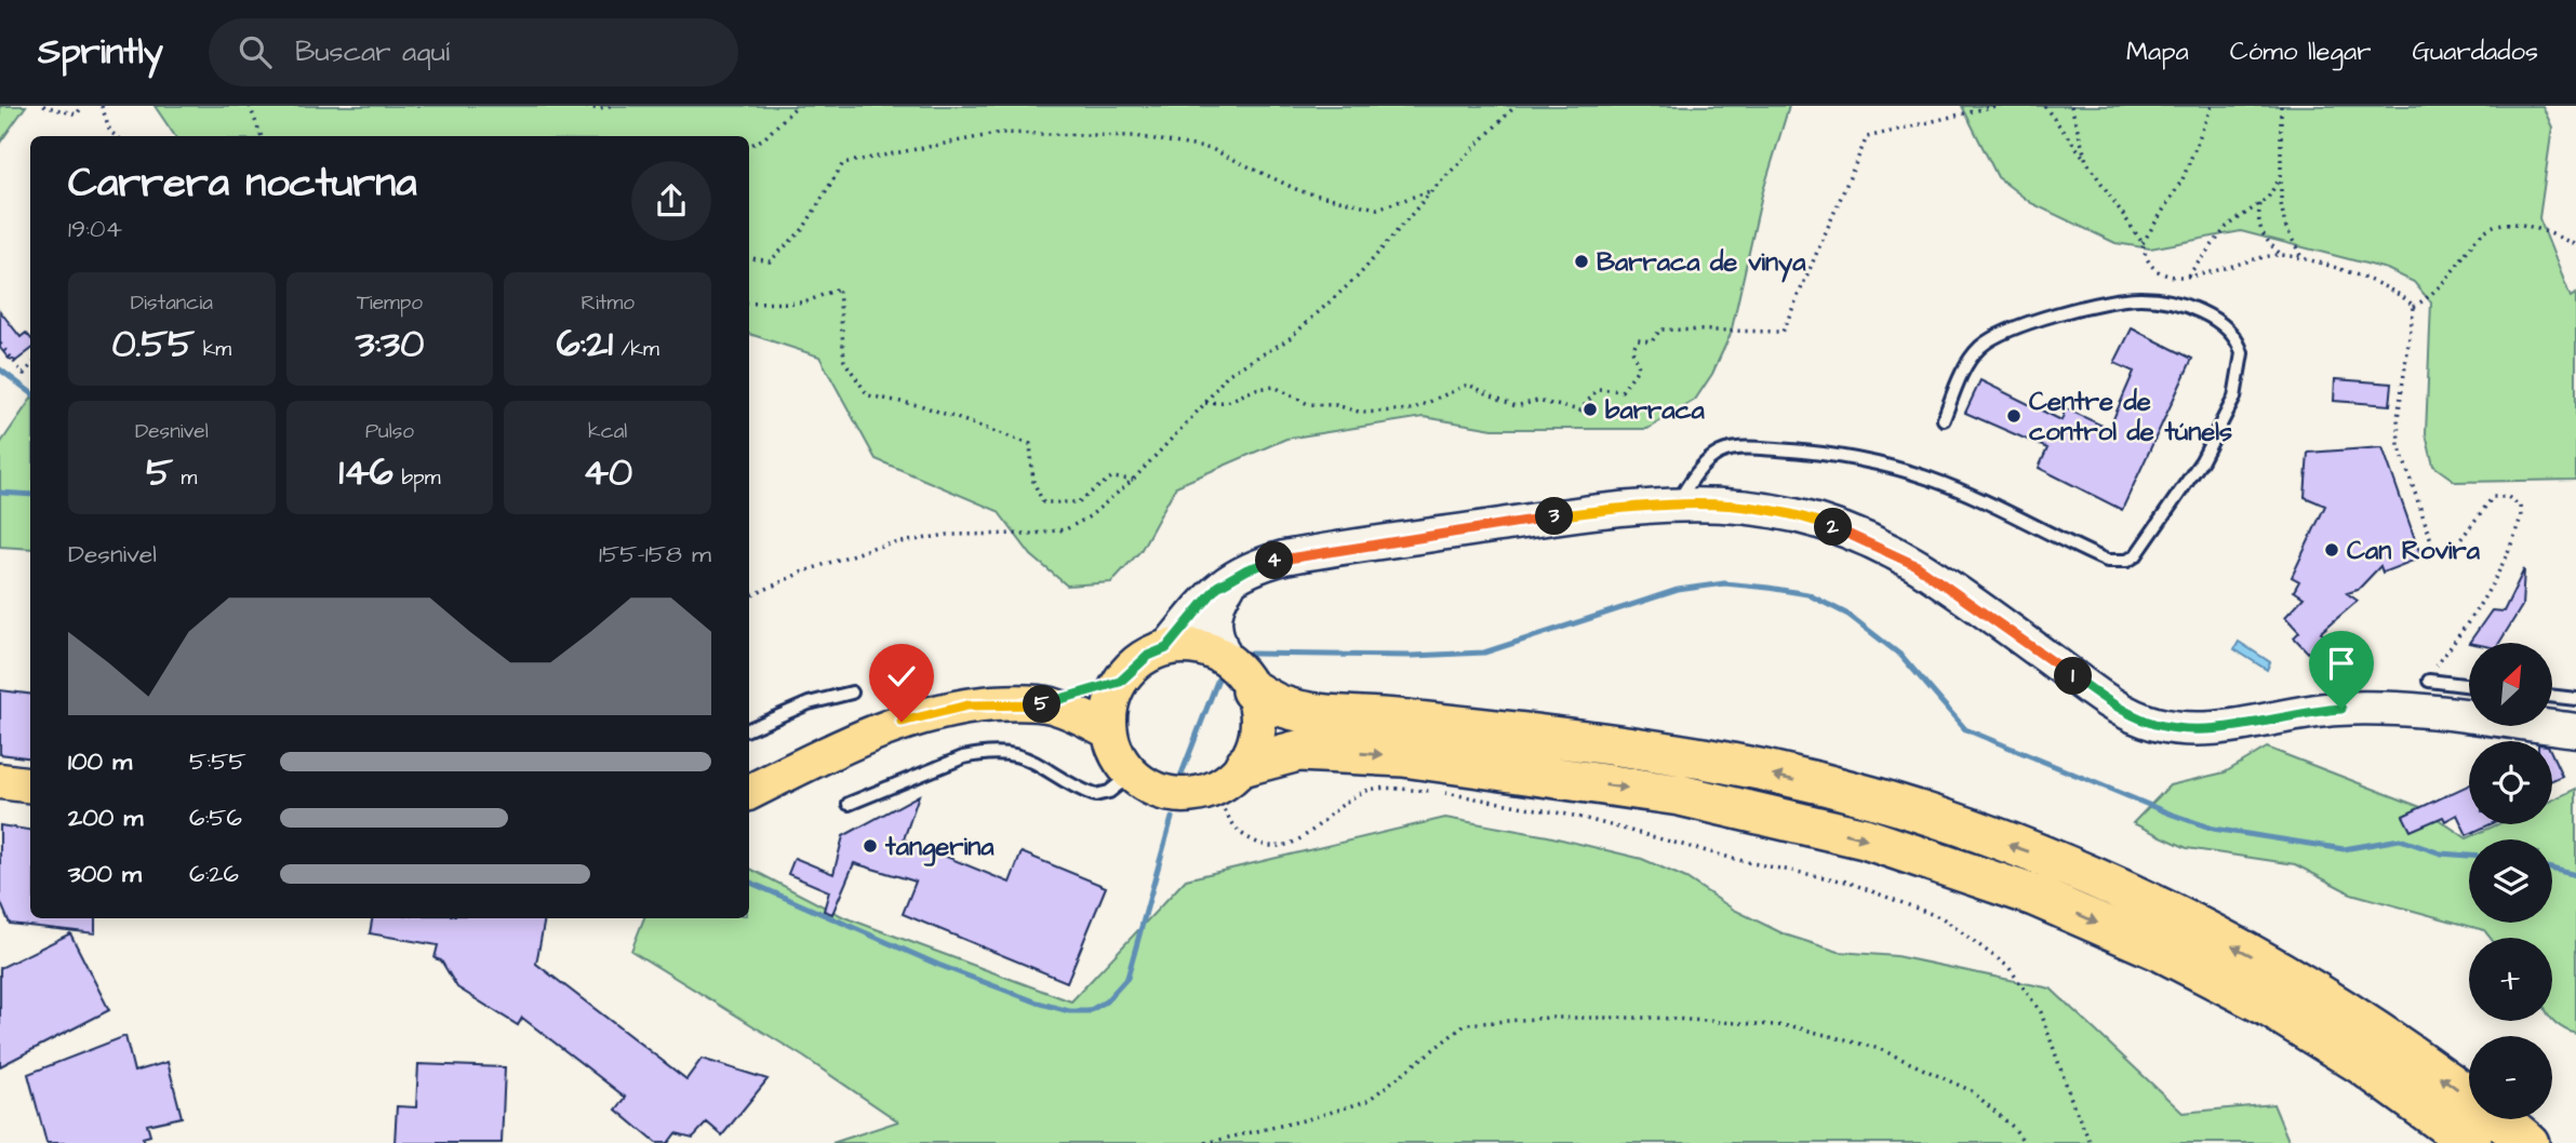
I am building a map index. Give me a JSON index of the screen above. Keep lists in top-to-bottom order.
{
  "places": [
    "Barraca de vinya",
    "barraca",
    "Centre de control de túnels",
    "Can Rovira",
    "tangerina"
  ],
  "north": "top right",
  "page": {
    "header": "Sprintly",
    "search": "Buscar aquí",
    "nav": ["Mapa", "Cómo llegar", "Guardados"],
    "heading": ["Carrera nocturna", "19:04"],
    "stats": [
      ["Distancia", "0.55 km"],
      ["Tiempo", "3:30"],
      ["Ritmo", "6:21 /km"],
      ["Desnivel", "5 m"],
      ["Pulso", "146 bpm"],
      ["kcal", "40"]
    ],
    "pins": [
      "3",
      "2",
      "4",
      "1",
      "5"
    ],
    "chart": ["Desnivel", "155–158 m"],
    "map_buttons": ["+", "−"],
    "list": [
      {
        "name": "100 m",
        "note": "5:55"
      },
      {
        "name": "200 m",
        "note": "6:56"
      },
      {
        "name": "300 m",
        "note": "6:26"
      }
    ]
  }
}
